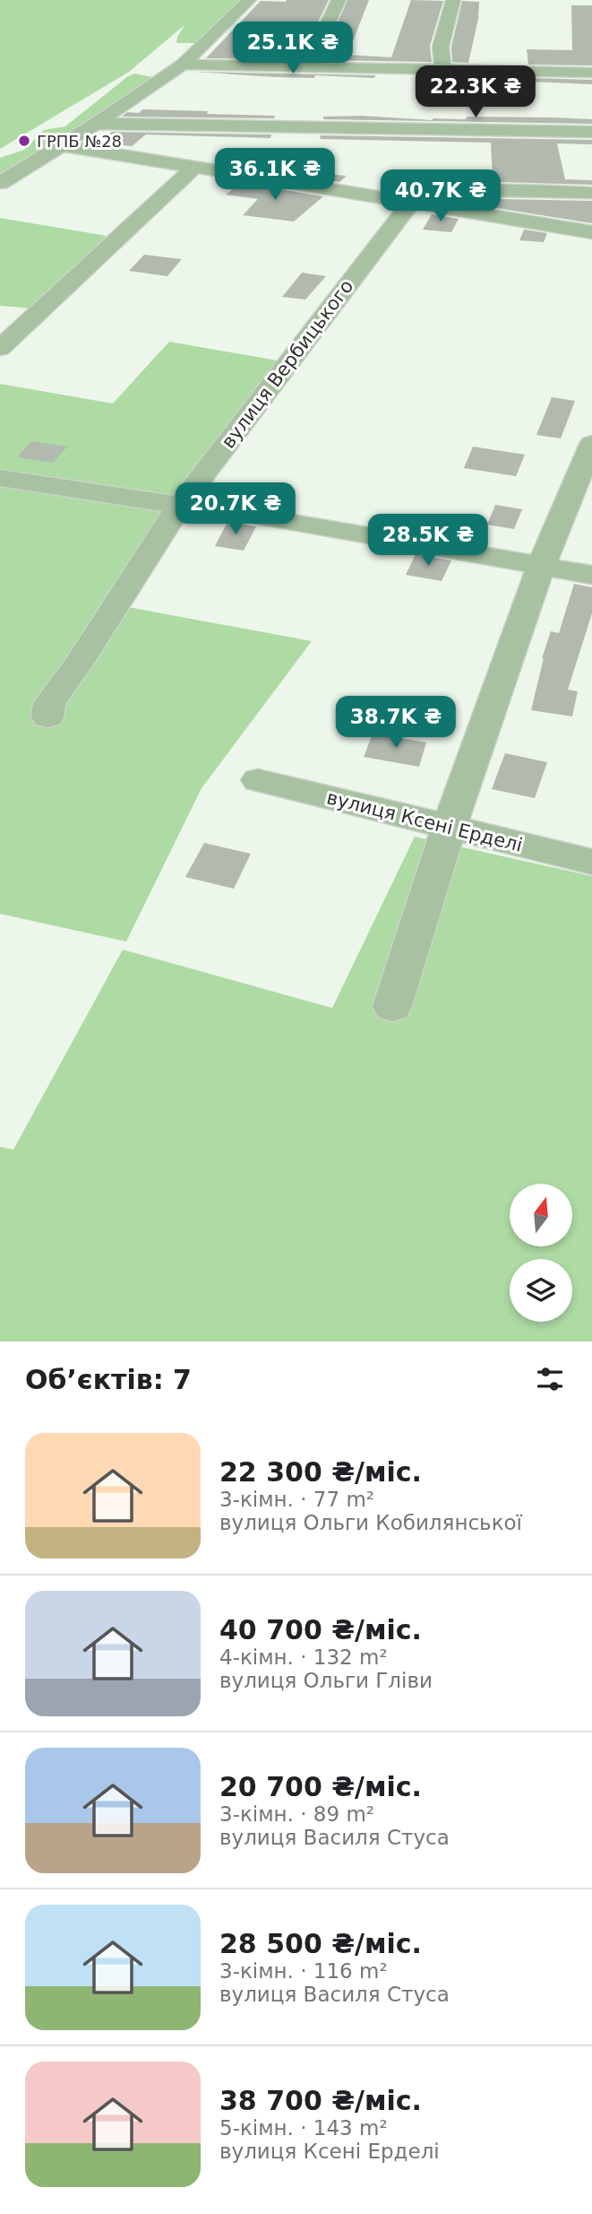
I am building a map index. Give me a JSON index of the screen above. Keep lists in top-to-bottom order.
{
  "streets": {
    "street": ["вулиця Вербицького", "вулиця Ксені Ерделі"]
  },
  "places": ["ГРПБ №28"],
  "north": "top",
  "page": {
    "price": [
      "25.1K ₴",
      "22.3K ₴",
      "36.1K ₴",
      "40.7K ₴",
      "20.7K ₴",
      "28.5K ₴",
      "38.7K ₴"
    ],
    "heading": "Об’єктів: 7",
    "list": [
      {
        "name": "22 300 ₴/міс.",
        "note": "3-кімн. · 77 m² · вулиця Ольги Кобилянської"
      },
      {
        "name": "40 700 ₴/міс.",
        "note": "4-кімн. · 132 m² · вулиця Ольги Гліви"
      },
      {
        "name": "20 700 ₴/міс.",
        "note": "3-кімн. · 89 m² · вулиця Василя Стуса"
      },
      {
        "name": "28 500 ₴/міс.",
        "note": "3-кімн. · 116 m² · вулиця Василя Стуса"
      },
      {
        "name": "38 700 ₴/міс.",
        "note": "5-кімн. · 143 m² · вулиця Ксені Ерделі"
      }
    ]
  }
}
